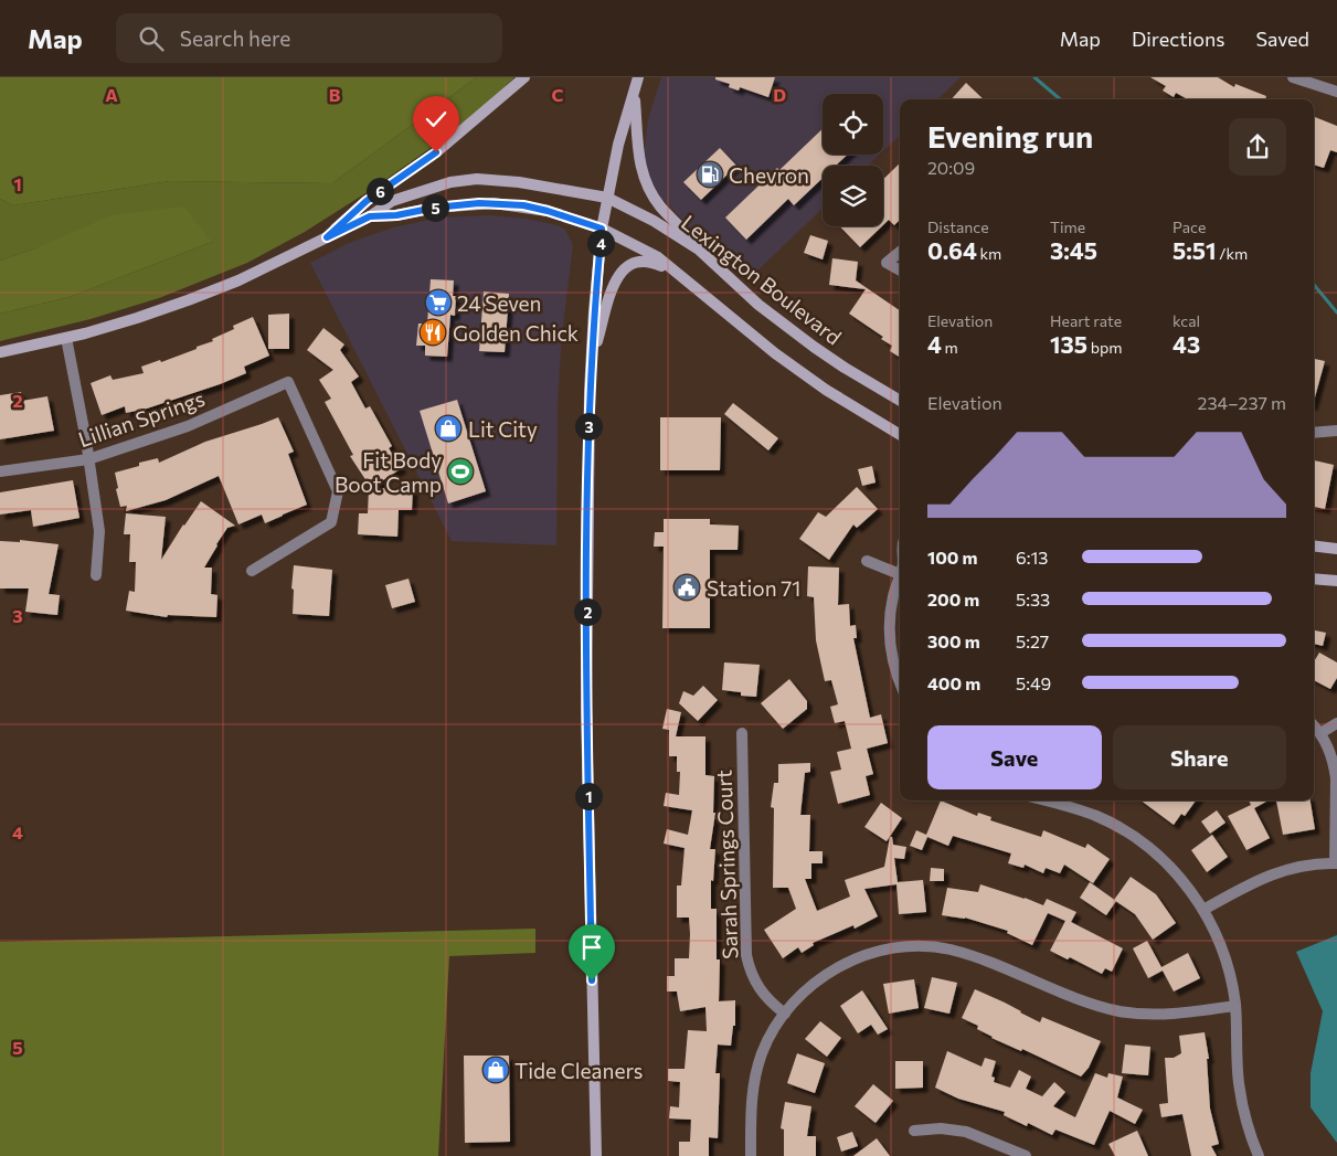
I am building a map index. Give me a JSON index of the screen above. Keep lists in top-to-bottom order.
{
  "streets": {
    "main road": ["Lexington Boulevard"],
    "street": ["Lillian Springs", "Sarah Springs Court"]
  },
  "places": {
    "fuel station": ["Chevron"],
    "supermarket": ["24 Seven"],
    "restaurant": ["Golden Chick"],
    "shop": ["Lit City", "Tide Cleaners"],
    "sports": ["Fit Body Boot Camp"],
    "public building": ["Station 71"]
  },
  "page": {
    "header": "Map",
    "search": "Search here",
    "nav": ["Map", "Directions", "Saved"],
    "heading": ["Evening run", "20:09"],
    "pins": [
      "6",
      "5",
      "4",
      "3",
      "2",
      "1"
    ],
    "stats": [
      ["Distance", "0.64 km"],
      ["Time", "3:45"],
      ["Pace", "5:51 /km"],
      ["Elevation", "4 m"],
      ["Heart rate", "135 bpm"],
      ["kcal", "43"]
    ],
    "chart": ["Elevation", "234–237 m"],
    "list": [
      {
        "name": "100 m",
        "note": "6:13"
      },
      {
        "name": "200 m",
        "note": "5:33"
      },
      {
        "name": "300 m",
        "note": "5:27"
      },
      {
        "name": "400 m",
        "note": "5:49"
      }
    ],
    "buttons": ["Save", "Share"]
  },
  "grid": {
    "columns": [
      "A",
      "B",
      "C",
      "D"
    ],
    "rows": [
      "1",
      "2",
      "3",
      "4",
      "5"
    ]
  }
}
